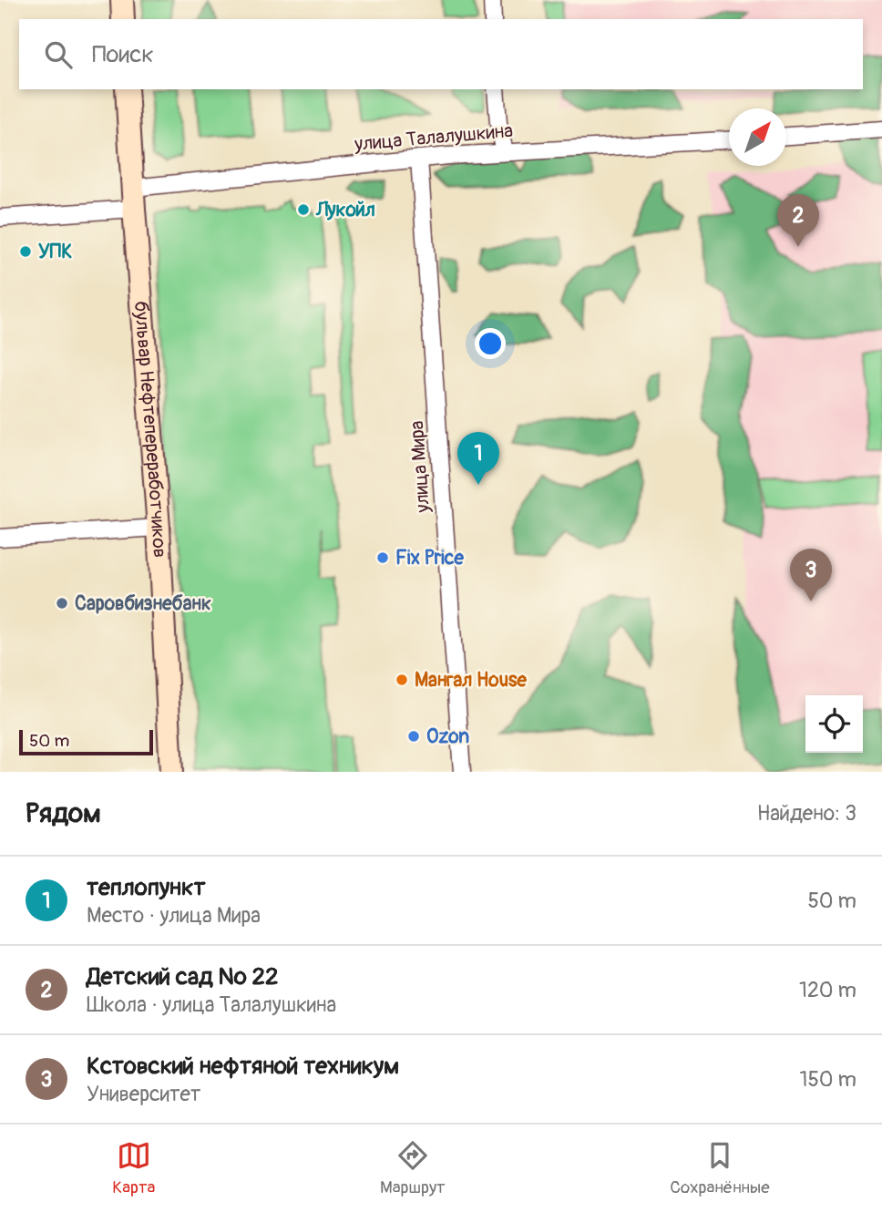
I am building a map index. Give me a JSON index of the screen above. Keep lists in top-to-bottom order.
{
  "streets": {
    "street": ["улица Талалушкина", "бульвар Нефтепереработчиков", "улица Мира"]
  },
  "crossings": [
    ["улица Талалушкина", "бульвар Нефтепереработчиков"],
    ["улица Талалушкина", "улица Мира"]
  ],
  "places": [
    "Лукойл",
    "УПК",
    "Fix Price",
    "Саровбизнебанк",
    "Мангал House",
    "Ozon"
  ],
  "scale_bar": "50 m",
  "north": "top right",
  "page": {
    "search": "Поиск",
    "pins": ["2", "1", "3"],
    "scale": "50 m",
    "heading": ["Рядом", "Найдено: 3"],
    "list": [
      {
        "mark": "1",
        "name": "теплопункт",
        "note": "Место · улица Мира",
        "value": "50 m"
      },
      {
        "mark": "2",
        "name": "Детский сад № 22",
        "note": "Школа · улица Талалушкина",
        "value": "120 m"
      },
      {
        "mark": "3",
        "name": "Кстовский нефтяной техникум",
        "note": "Университет",
        "value": "150 m"
      }
    ],
    "nav": ["Карта", "Маршрут", "Сохранённые"]
  }
}
